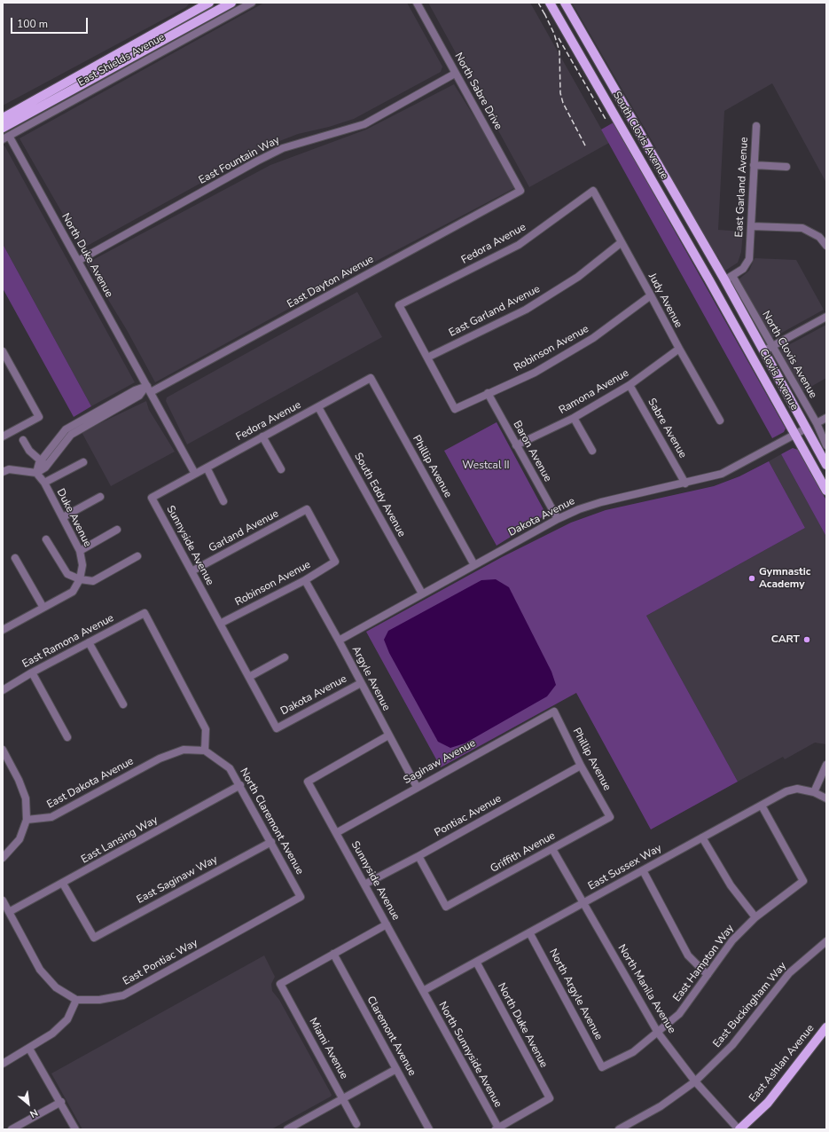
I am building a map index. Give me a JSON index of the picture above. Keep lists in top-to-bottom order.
{
  "streets": {
    "main road": [
      "East Shields Avenue",
      "South Clovis Avenue",
      "Clovis Avenue",
      "East Ashlan Avenue"
    ],
    "street": [
      "North Sabre Drive",
      "East Fountain Way",
      "East Garland Avenue",
      "Fedora Avenue",
      "North Duke Avenue",
      "East Dayton Avenue",
      "Judy Avenue",
      "Robinson Avenue",
      "North Clovis Avenue",
      "Ramona Avenue",
      "Sabre Avenue",
      "Baron Avenue",
      "Phillip Avenue",
      "South Eddy Avenue",
      "Dakota Avenue",
      "Duke Avenue",
      "Garland Avenue",
      "Sunnyside Avenue",
      "East Ramona Avenue",
      "Argyle Avenue",
      "Saginaw Avenue",
      "East Dakota Avenue",
      "Pontiac Avenue",
      "North Claremont Avenue",
      "East Lansing Way",
      "Griffith Avenue",
      "East Sussex Way",
      "East Saginaw Way",
      "East Pontiac Way",
      "East Hampton Way",
      "North Manila Avenue",
      "North Argyle Avenue",
      "East Buckingham Way",
      "Claremont Avenue",
      "Miami Avenue",
      "North Sunnyside Avenue"
    ]
  },
  "crossings": [
    ["East Shields Avenue", "North Duke Avenue"],
    ["North Sabre Drive", "East Fountain Way"],
    ["North Sabre Drive", "East Dayton Avenue"],
    ["South Clovis Avenue", "East Garland Avenue"],
    ["South Clovis Avenue", "Clovis Avenue"],
    ["East Fountain Way", "North Duke Avenue"],
    ["East Garland Avenue", "Fedora Avenue"],
    ["East Garland Avenue", "Judy Avenue"],
    ["East Garland Avenue", "Robinson Avenue"],
    ["East Garland Avenue", "North Clovis Avenue"],
    ["East Garland Avenue", "Clovis Avenue"],
    ["Fedora Avenue", "Judy Avenue"],
    ["Fedora Avenue", "Robinson Avenue"],
    ["Fedora Avenue", "Phillip Avenue"],
    ["Fedora Avenue", "South Eddy Avenue"],
    ["Fedora Avenue", "Sunnyside Avenue"],
    ["North Duke Avenue", "East Dayton Avenue"],
    ["North Duke Avenue", "East Sussex Way"],
    ["North Duke Avenue", "North Sunnyside Avenue"],
    ["Judy Avenue", "Robinson Avenue"],
    ["Judy Avenue", "Ramona Avenue"],
    ["Robinson Avenue", "Baron Avenue"],
    ["Robinson Avenue", "Garland Avenue"],
    ["Robinson Avenue", "Sunnyside Avenue"],
    ["Robinson Avenue", "Argyle Avenue"],
    ["Clovis Avenue", "Dakota Avenue"],
    ["Ramona Avenue", "Sabre Avenue"],
    ["Ramona Avenue", "Baron Avenue"],
    ["Sabre Avenue", "Dakota Avenue"],
    ["Baron Avenue", "Dakota Avenue"],
    ["Phillip Avenue", "Dakota Avenue"],
    ["Phillip Avenue", "Saginaw Avenue"],
    ["Phillip Avenue", "Pontiac Avenue"],
    ["Phillip Avenue", "Griffith Avenue"],
    ["South Eddy Avenue", "Dakota Avenue"],
    ["Dakota Avenue", "Sunnyside Avenue"],
    ["Dakota Avenue", "Argyle Avenue"],
    ["Garland Avenue", "Sunnyside Avenue"],
    ["Sunnyside Avenue", "Argyle Avenue"],
    ["Sunnyside Avenue", "Saginaw Avenue"],
    ["Sunnyside Avenue", "Pontiac Avenue"],
    ["Sunnyside Avenue", "East Sussex Way"],
    ["Sunnyside Avenue", "North Sunnyside Avenue"],
    ["East Ramona Avenue", "East Dakota Avenue"],
    ["East Ramona Avenue", "North Claremont Avenue"],
    ["Argyle Avenue", "Saginaw Avenue"],
    ["East Dakota Avenue", "North Claremont Avenue"],
    ["Pontiac Avenue", "Griffith Avenue"],
    ["North Claremont Avenue", "East Lansing Way"],
    ["North Claremont Avenue", "East Saginaw Way"],
    ["North Claremont Avenue", "East Pontiac Way"],
    ["East Lansing Way", "East Saginaw Way"],
    ["Griffith Avenue", "North Manila Avenue"],
    ["East Sussex Way", "East Hampton Way"],
    ["East Sussex Way", "North Manila Avenue"],
    ["East Sussex Way", "North Argyle Avenue"],
    ["East Sussex Way", "North Sunnyside Avenue"],
    ["East Hampton Way", "North Manila Avenue"],
    ["East Hampton Way", "North Argyle Avenue"],
    ["North Manila Avenue", "East Buckingham Way"],
    ["North Manila Avenue", "East Ashlan Avenue"],
    ["Claremont Avenue", "Miami Avenue"]
  ],
  "parks": ["Westcal II"],
  "places": ["Gymnastic Academy", "CART"],
  "scale_bar": "100 m",
  "north": "bottom right"
}
